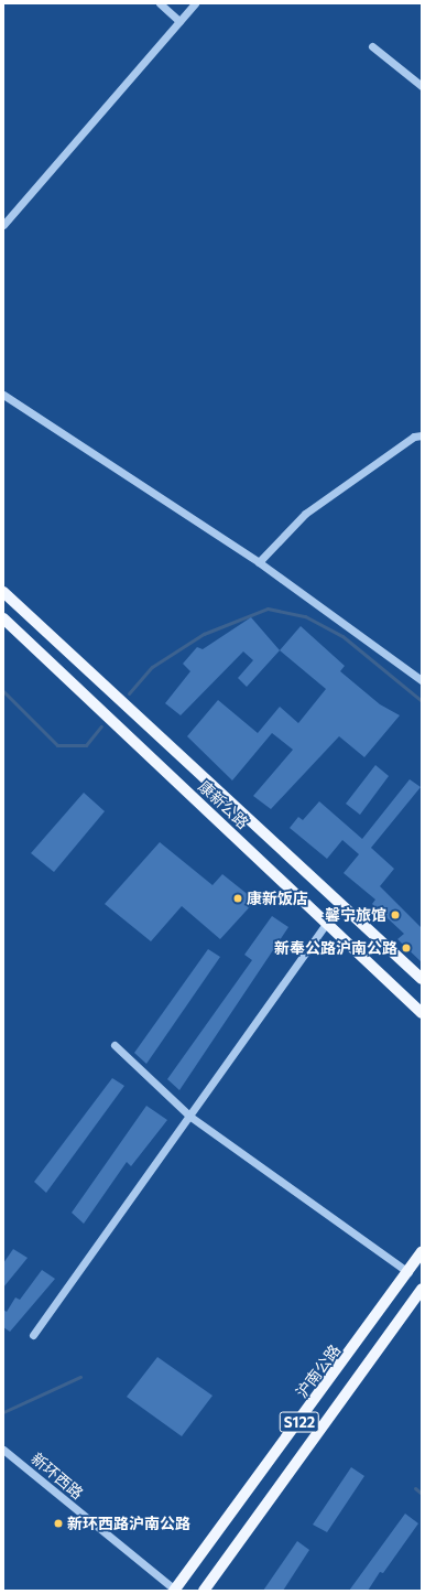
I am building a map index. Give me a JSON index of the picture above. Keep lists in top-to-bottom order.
{
  "streets": {
    "main road": ["康新公路", "沪南公路", "S122"],
    "street": ["新环西路"]
  },
  "crossings": [
    ["沪南公路", "新环西路"]
  ],
  "places": [
    "康新饭店",
    "馨宁旅馆",
    "新奉公路沪南公路",
    "新环西路沪南公路"
  ]
}
